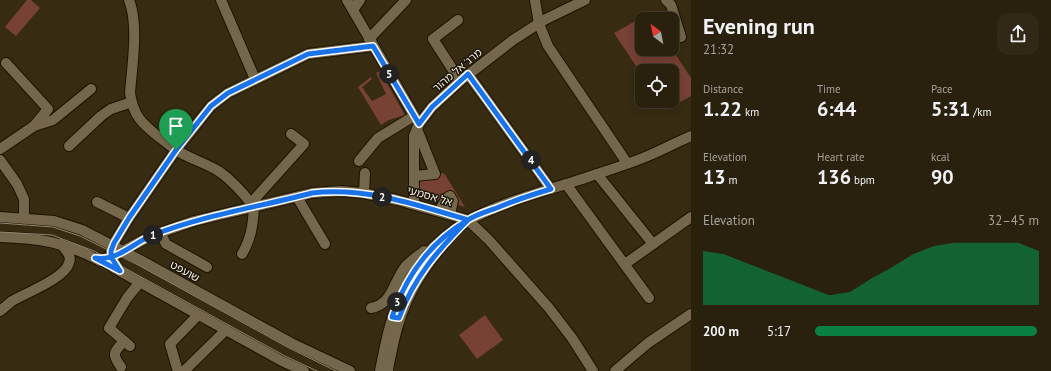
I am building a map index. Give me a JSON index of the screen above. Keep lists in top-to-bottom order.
{
  "streets": {
    "street": ["מרג' אל מהור", "אל אסמעי", "שועפט"]
  },
  "crossings": [
    ["מרג' אל מהור", "אל אסמעי"],
    ["אל אסמעי", "שועפט"]
  ],
  "north": "top left",
  "page": {
    "heading": ["Evening run", "21:32"],
    "pins": [
      "5",
      "4",
      "2",
      "1",
      "3"
    ],
    "stats": [
      ["Distance", "1.22 km"],
      ["Time", "6:44"],
      ["Pace", "5:31 /km"],
      ["Elevation", "13 m"],
      ["Heart rate", "136 bpm"],
      ["kcal", "90"]
    ],
    "chart": ["Elevation", "32–45 m"],
    "list": [
      {
        "name": "200 m",
        "note": "5:17"
      }
    ]
  }
}
